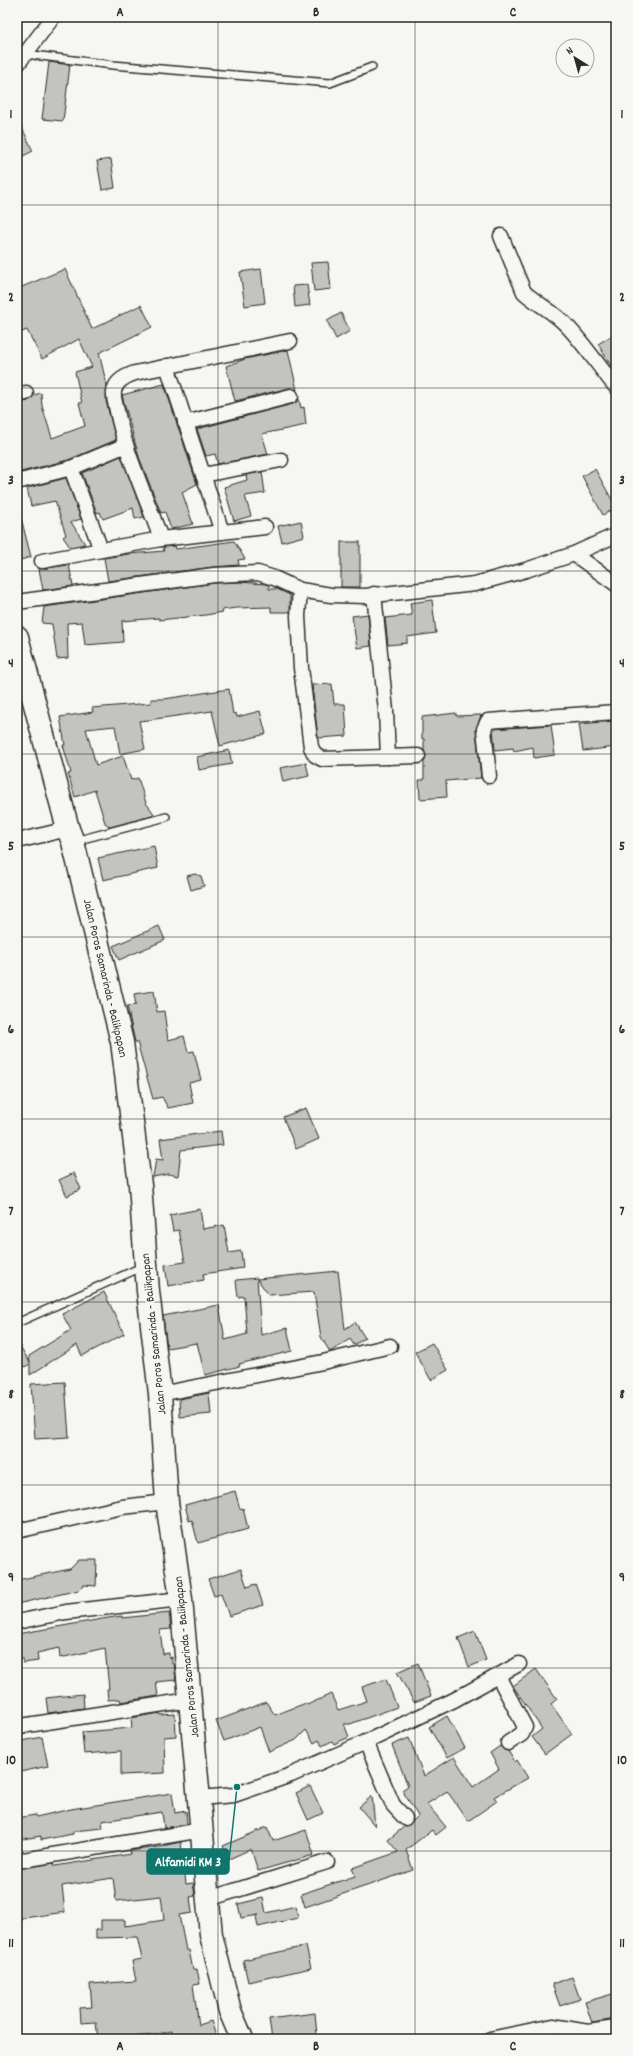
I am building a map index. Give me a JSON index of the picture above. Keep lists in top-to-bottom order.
{
  "streets": {
    "highway": ["Jalan Poros Samarinda - Balikpapan"]
  },
  "places": ["Alfamidi KM 3"],
  "north": "top left",
  "grid": {
    "columns": ["A", "B", "C"],
    "rows": [
      "1",
      "2",
      "3",
      "4",
      "5",
      "6",
      "7",
      "8",
      "9",
      "10",
      "11"
    ]
  }
}
